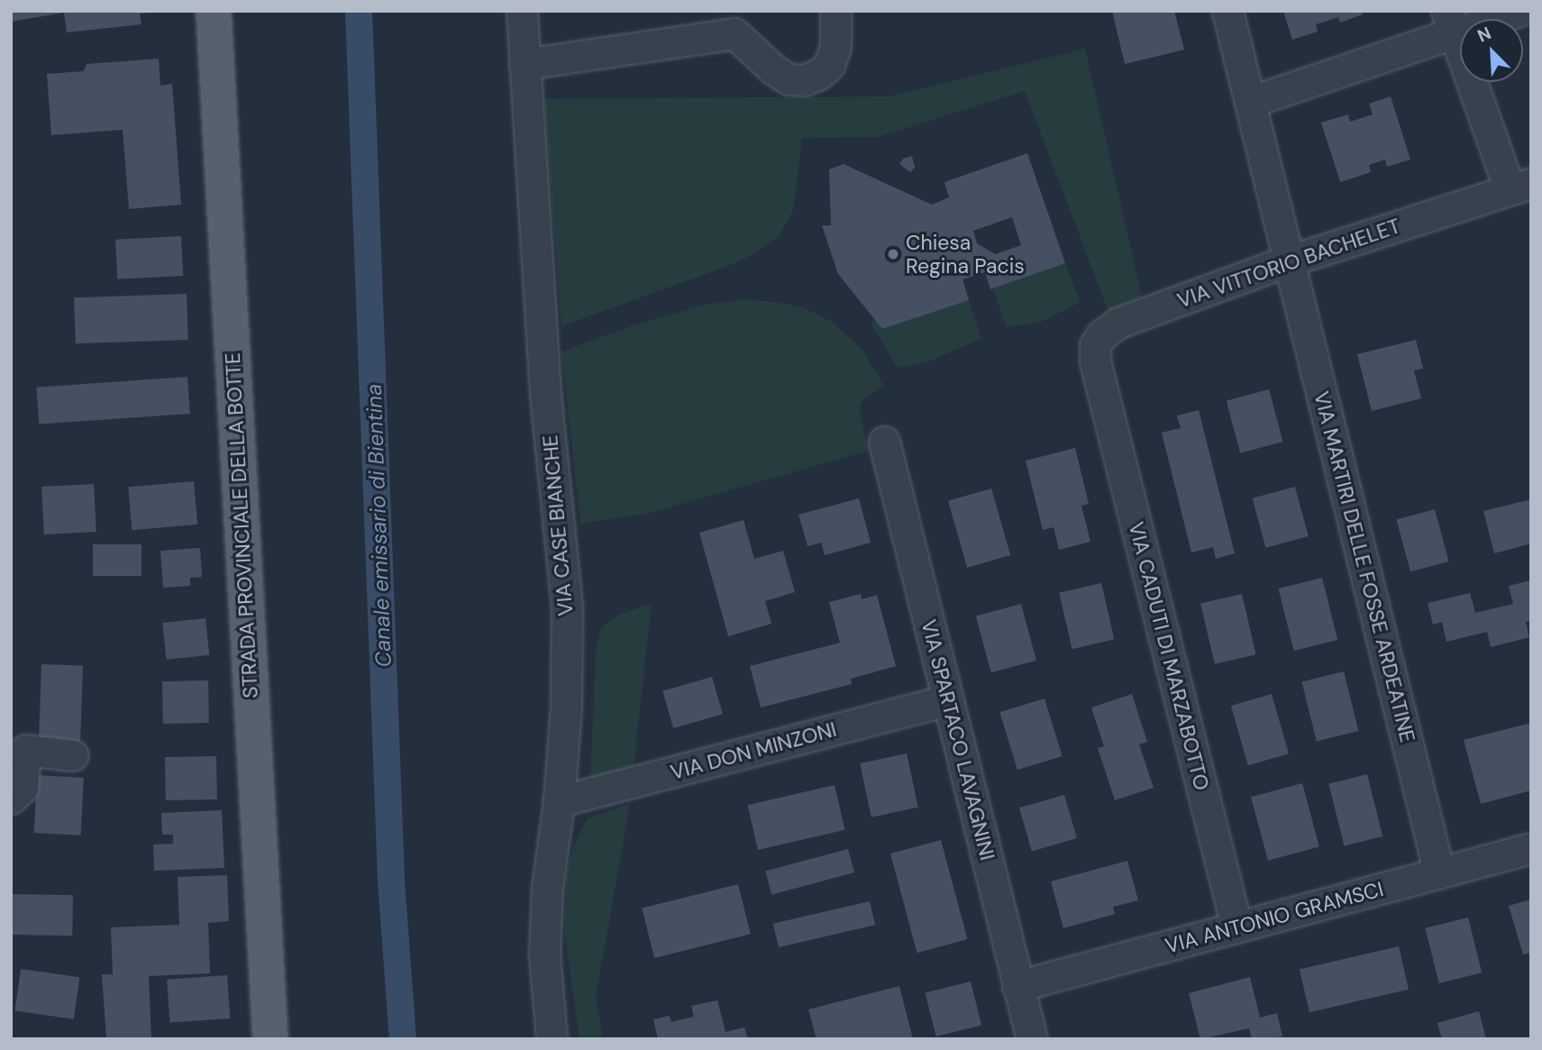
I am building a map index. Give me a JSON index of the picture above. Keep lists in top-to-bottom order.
{
  "streets": {
    "main road": ["STRADA PROVINCIALE DELLA BOTTE"],
    "street": [
      "VIA VITTORIO BACHELET",
      "VIA CASE BIANCHE",
      "VIA MARTIRI DELLE FOSSE ARDEATINE",
      "VIA CADUTI DI MARZABOTTO",
      "VIA SPARTACO LAVAGNINI",
      "VIA DON MINZONI",
      "VIA ANTONIO GRAMSCI"
    ]
  },
  "crossings": [
    ["VIA VITTORIO BACHELET", "VIA MARTIRI DELLE FOSSE ARDEATINE"],
    ["VIA VITTORIO BACHELET", "VIA CADUTI DI MARZABOTTO"],
    ["VIA CASE BIANCHE", "VIA DON MINZONI"],
    ["VIA MARTIRI DELLE FOSSE ARDEATINE", "VIA ANTONIO GRAMSCI"],
    ["VIA CADUTI DI MARZABOTTO", "VIA ANTONIO GRAMSCI"],
    ["VIA SPARTACO LAVAGNINI", "VIA DON MINZONI"],
    ["VIA SPARTACO LAVAGNINI", "VIA ANTONIO GRAMSCI"]
  ],
  "water": ["Canale emissario di Bientina"],
  "places": ["Chiesa Regina Pacis"],
  "north": "top left"
}
